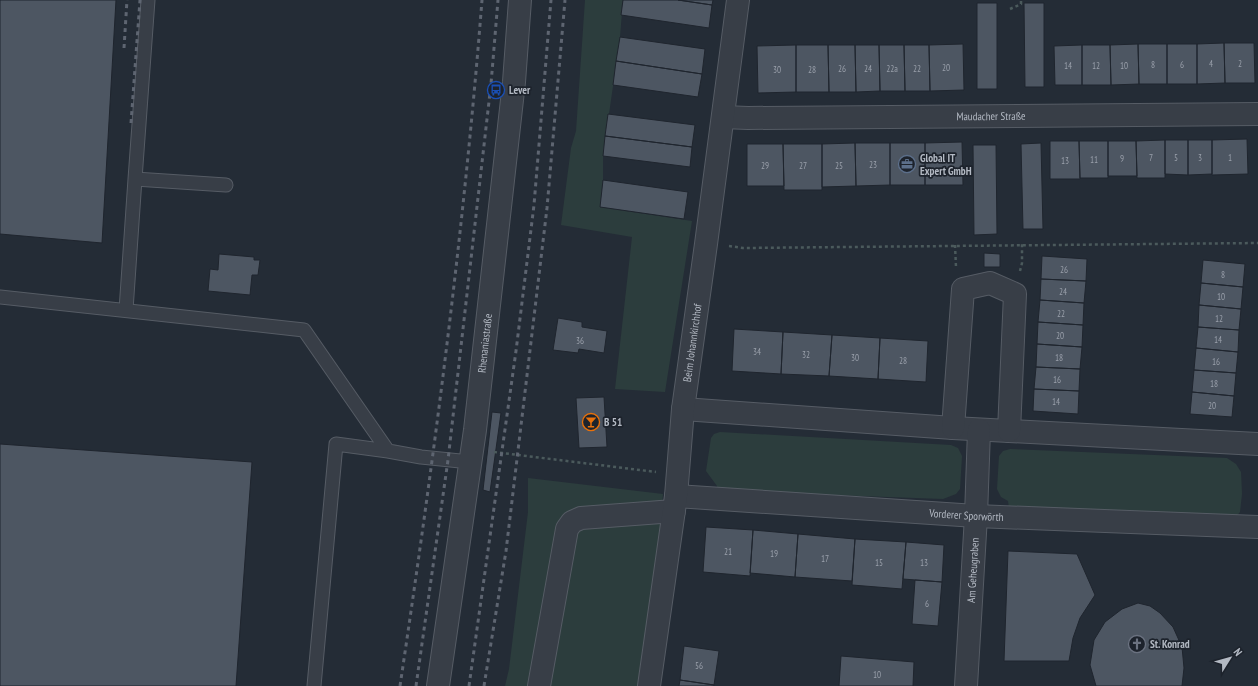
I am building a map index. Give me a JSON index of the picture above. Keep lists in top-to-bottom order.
{
  "streets": {
    "street": [
      "Maudacher Straße",
      "Beim Johannkirchhof",
      "Rhenaniastraße",
      "Vorderer Sporwörth",
      "Am Geheugraben"
    ]
  },
  "crossings": [
    ["Maudacher Straße", "Beim Johannkirchhof"],
    ["Beim Johannkirchhof", "Vorderer Sporwörth"],
    ["Vorderer Sporwörth", "Am Geheugraben"]
  ],
  "places": {
    "bus stop": ["Lever"],
    "office": ["Global IT Expert GmbH"],
    "bar": ["B 51"],
    "church": ["St. Konrad"]
  },
  "house_numbers": [
    "4",
    "2",
    "8",
    "6",
    "14",
    "12",
    "10",
    "20",
    "26",
    "24",
    "22a",
    "22",
    "30",
    "28",
    "7",
    "5",
    "3",
    "1",
    "9",
    "11",
    "13",
    "23",
    "29",
    "27",
    "25",
    "26",
    "8",
    "24",
    "10",
    "22",
    "12",
    "20",
    "14",
    "36",
    "34",
    "32",
    "30",
    "18",
    "28",
    "16",
    "16",
    "18",
    "14",
    "20",
    "21",
    "19",
    "17",
    "15",
    "13",
    "6",
    "56",
    "10"
  ],
  "north": "top right"
}
